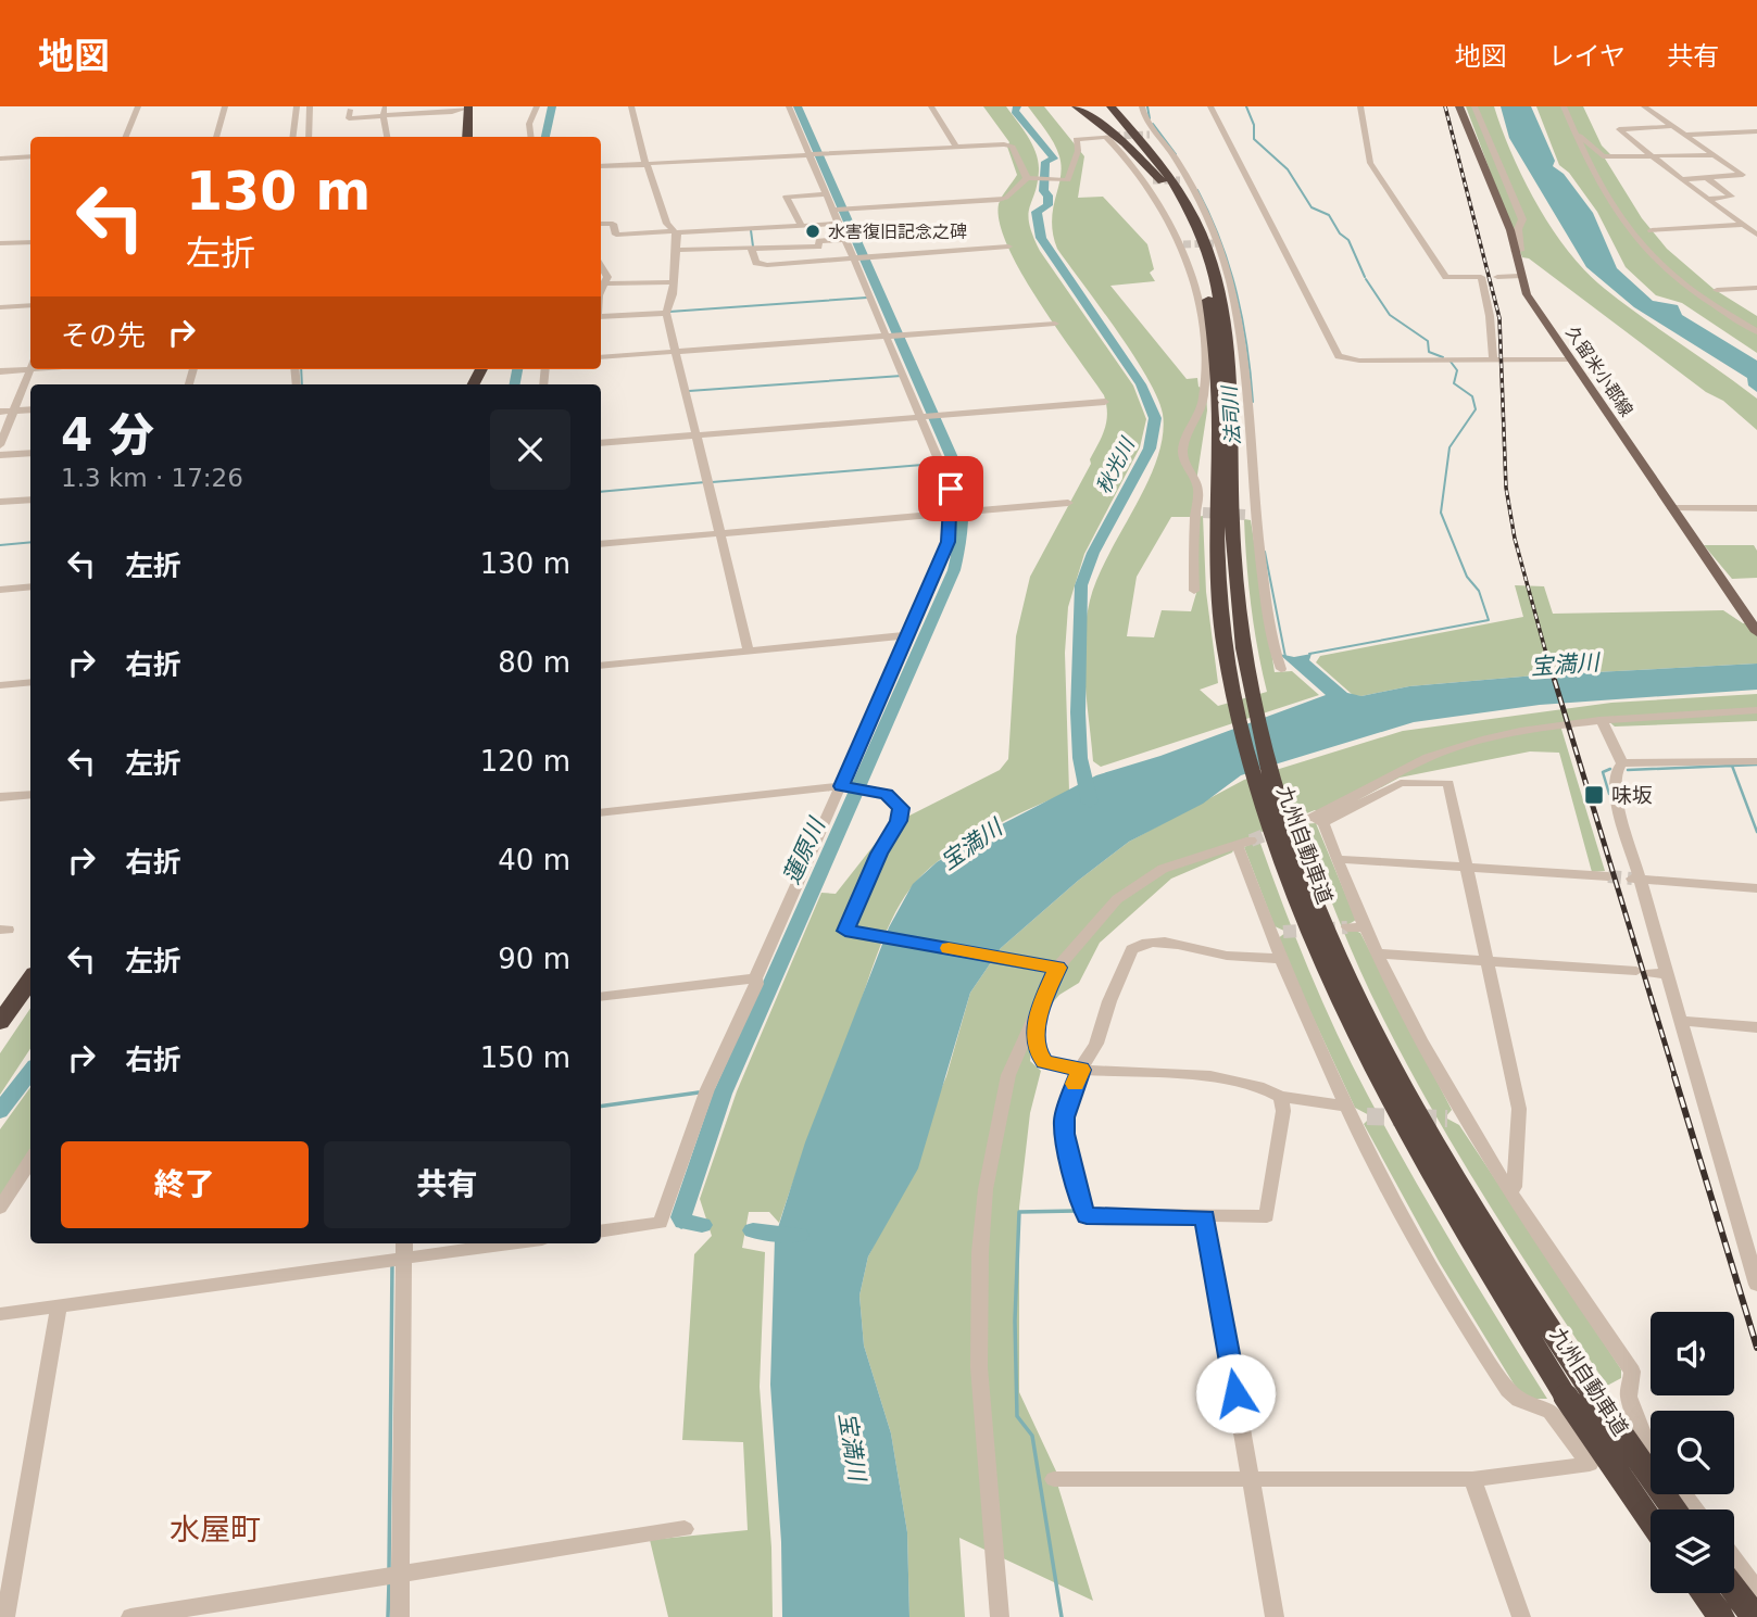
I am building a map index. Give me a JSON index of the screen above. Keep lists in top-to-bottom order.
{
  "streets": {
    "highway": ["九州自動車道"],
    "main road": ["久留米小郡線"]
  },
  "districts": ["水屋町"],
  "water": [
    "法司川",
    "秋光川",
    "宝満川",
    "蓮原川"
  ],
  "places": {
    "other": ["水害復旧記念之碑"],
    "transit": ["味坂"]
  },
  "page": {
    "header": "地図",
    "nav": ["地図", "レイヤ", "共有"],
    "turn": ["130 m", "左折"],
    "then": "その先",
    "heading": ["4 分", "1.3 km · 17:26"],
    "list": [
      {
        "name": "左折",
        "value": "130 m"
      },
      {
        "name": "右折",
        "value": "80 m"
      },
      {
        "name": "左折",
        "value": "120 m"
      },
      {
        "name": "右折",
        "value": "40 m"
      },
      {
        "name": "左折",
        "value": "90 m"
      },
      {
        "name": "右折",
        "value": "150 m"
      }
    ],
    "buttons": ["終了", "共有"]
  }
}
